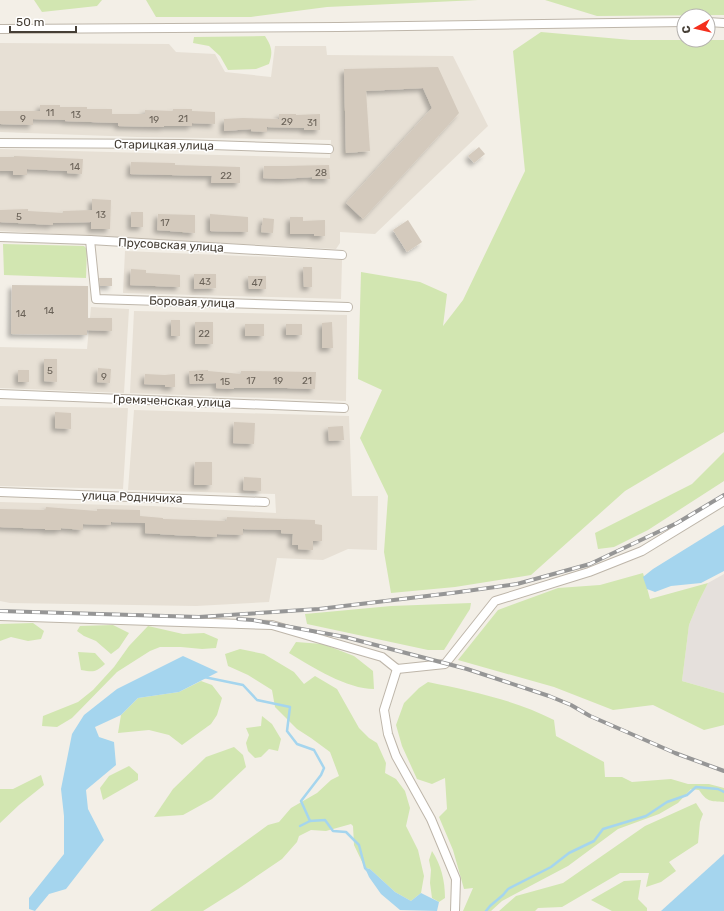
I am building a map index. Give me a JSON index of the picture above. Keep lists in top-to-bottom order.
{
  "streets": {
    "street": [
      "Старицкая улица",
      "Прусовская улица",
      "Боровая улица",
      "Гремяченская улица",
      "улица Родничиха"
    ]
  },
  "crossings": [
    ["Прусовская улица", "Боровая улица"]
  ],
  "house_numbers": [
    "11",
    "13",
    "9",
    "21",
    "19",
    "29",
    "31",
    "14",
    "28",
    "22",
    "13",
    "5",
    "17",
    "43",
    "47",
    "14",
    "14",
    "22",
    "5",
    "9",
    "13",
    "17",
    "19",
    "21",
    "15"
  ],
  "scale_bar": "50 m",
  "north": "left"
}
